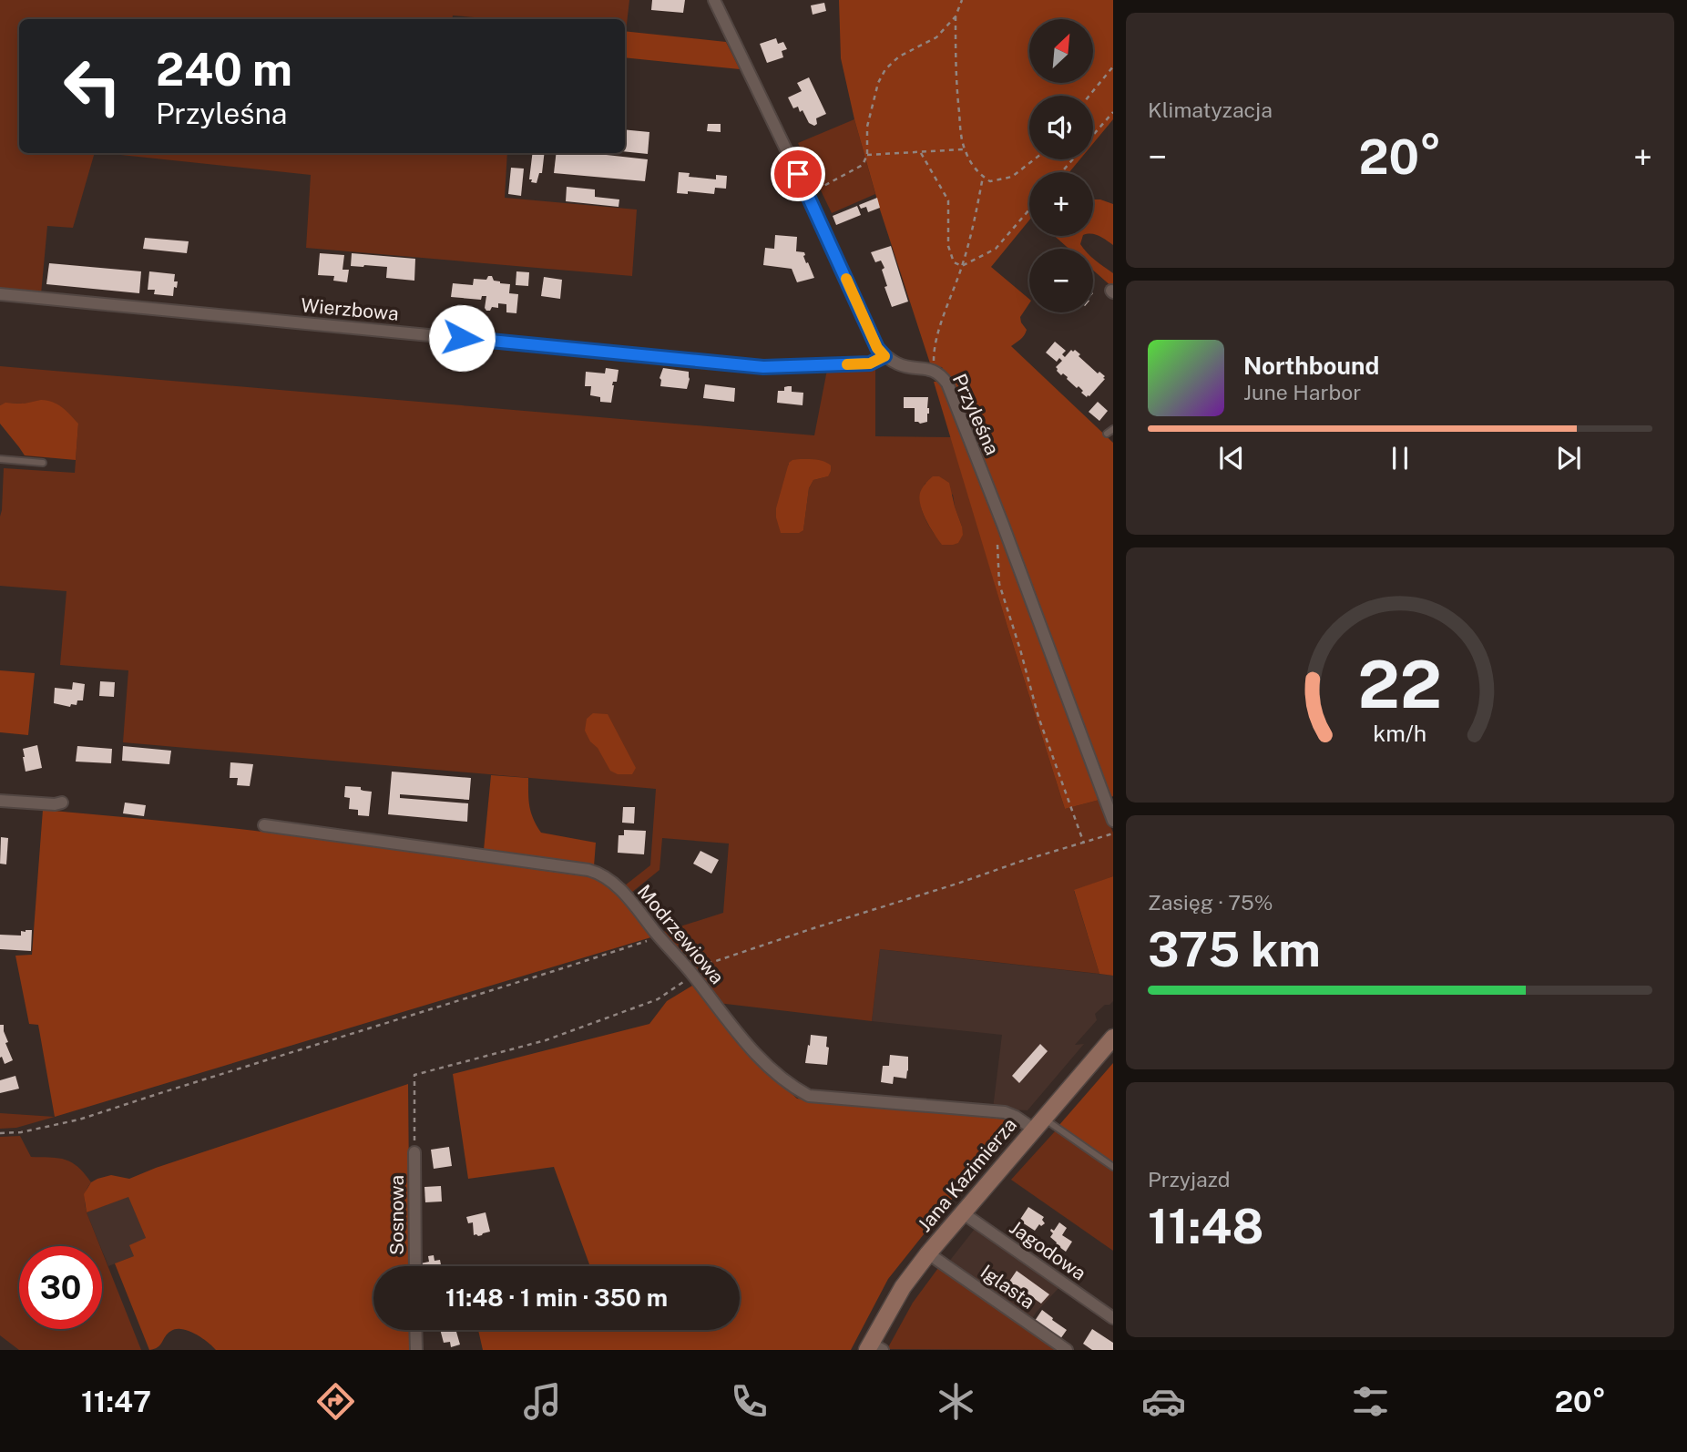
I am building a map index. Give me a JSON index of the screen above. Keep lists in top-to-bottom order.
{
  "streets": {
    "main road": ["Jana Kazimierza"],
    "street": [
      "Wierzbowa",
      "Przyleśna",
      "Modrzewiowa",
      "Sosnowa",
      "Jagodowa",
      "Iglasta"
    ]
  },
  "crossings": [
    ["Wierzbowa", "Przyleśna"],
    ["Modrzewiowa", "Jana Kazimierza"],
    ["Jana Kazimierza", "Jagodowa"],
    ["Jana Kazimierza", "Iglasta"]
  ],
  "north": "top right",
  "page": {
    "tile": [
      "Klimatyzacja",
      ["Zasięg · 75%", "375 km"],
      ["Przyjazd", "11:48"]
    ],
    "map_buttons": ["+", "−"],
    "turn": ["240 m", "Przyleśna"],
    "heat": ["−", "20°", "+"],
    "song": ["Northbound", "June Harbor"],
    "limit": "30",
    "trip": "11:48 · 1 min · 350 m",
    "tabs": ["11:47", "20°"],
    "gauge": ["22", "km/h"]
  }
}
